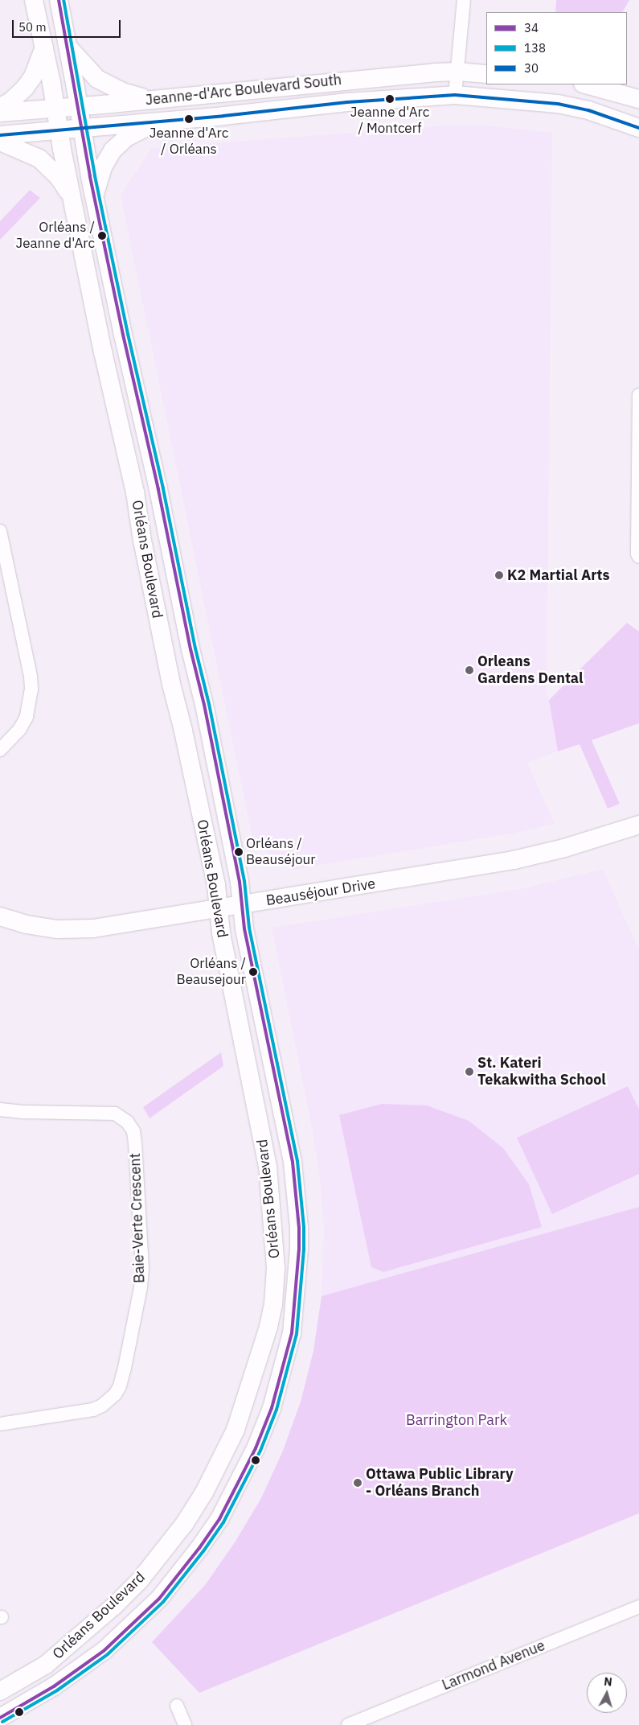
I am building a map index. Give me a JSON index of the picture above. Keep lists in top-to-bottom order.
{
  "streets": {
    "main road": ["Jeanne-d'Arc Boulevard South", "Orléans Boulevard", "Beauséjour Drive"],
    "street": ["Baie-Verte Crescent", "Larmond Avenue"]
  },
  "crossings": [
    ["Jeanne-d'Arc Boulevard South", "Orléans Boulevard"],
    ["Orléans Boulevard", "Beauséjour Drive"]
  ],
  "parks": ["Barrington Park"],
  "places": [
    "Jeanne d'Arc / Montcerf",
    "Jeanne d'Arc / Orléans",
    "Orléans / Jeanne d'Arc",
    "K2 Martial Arts",
    "Orleans Gardens Dental",
    "Orléans / Beauséjour",
    "Orléans / Beausejour",
    "St. Kateri Tekakwitha School",
    "Ottawa Public Library - Orléans Branch"
  ],
  "lines": ["transit line 34", "transit line 138", "transit line 30"],
  "legend": ["34", "138", "30"],
  "scale_bar": "50 m",
  "north": "top"
}
